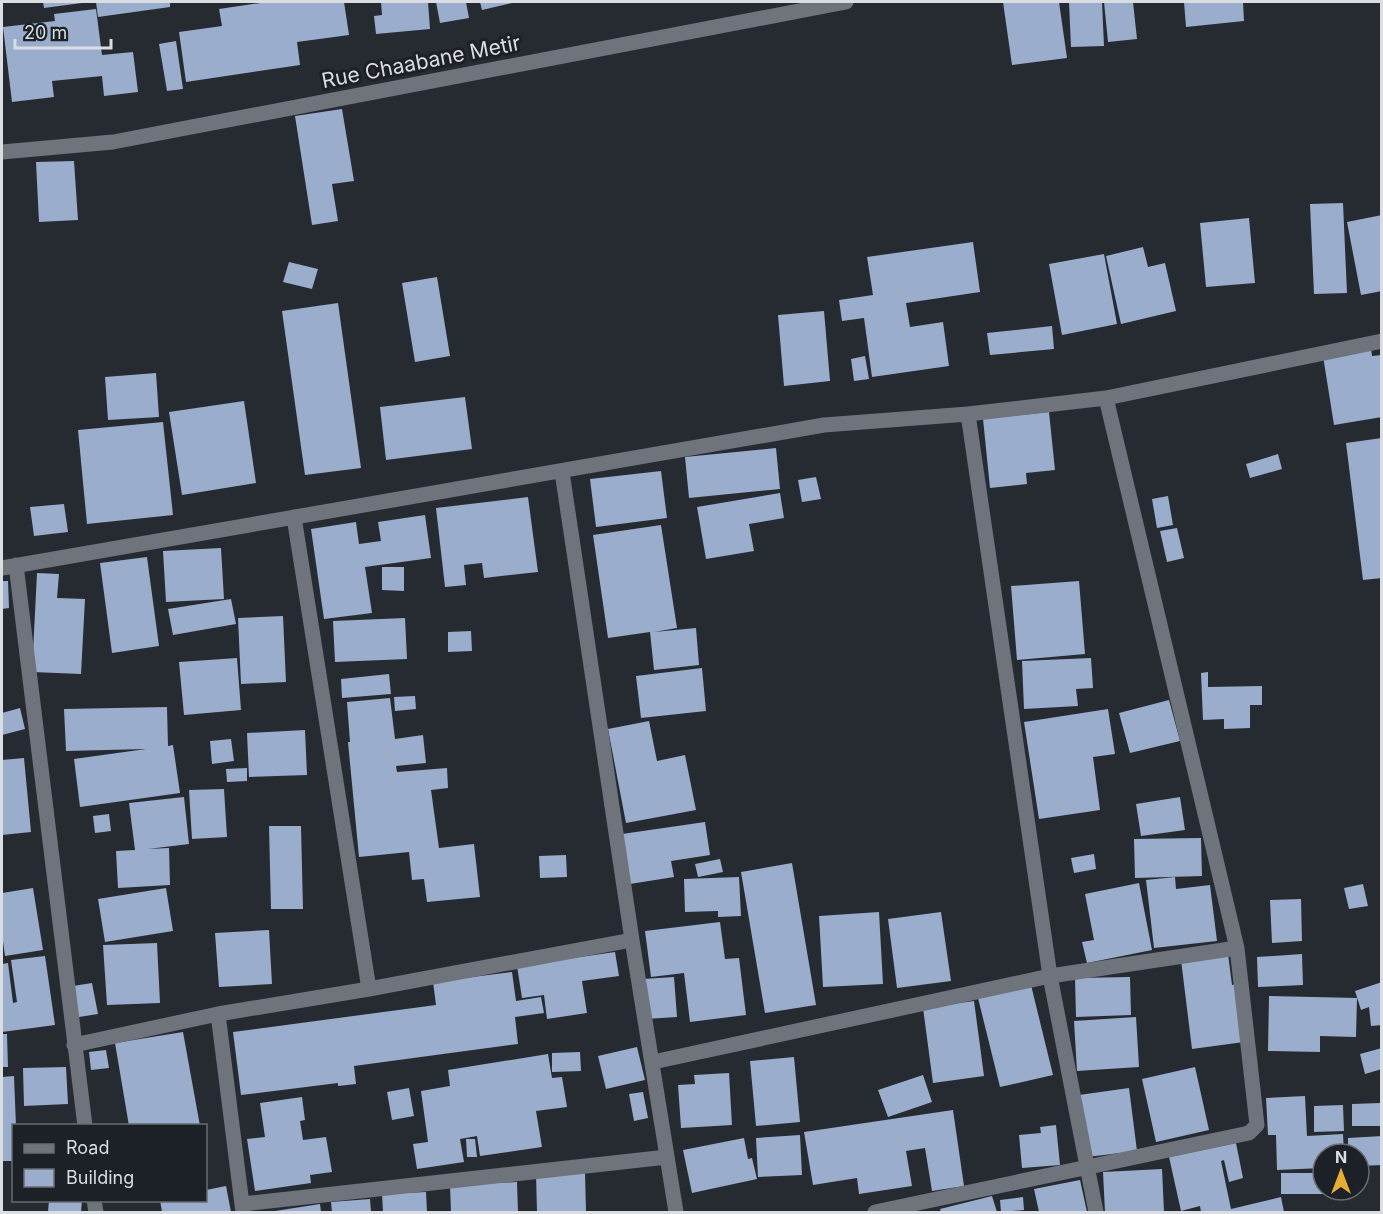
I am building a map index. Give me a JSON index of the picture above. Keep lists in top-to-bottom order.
{
  "streets": {
    "street": ["Rue Chaabane Metir"]
  },
  "legend": ["Road", "Building"],
  "scale_bar": "20 m",
  "north": "top"
}
